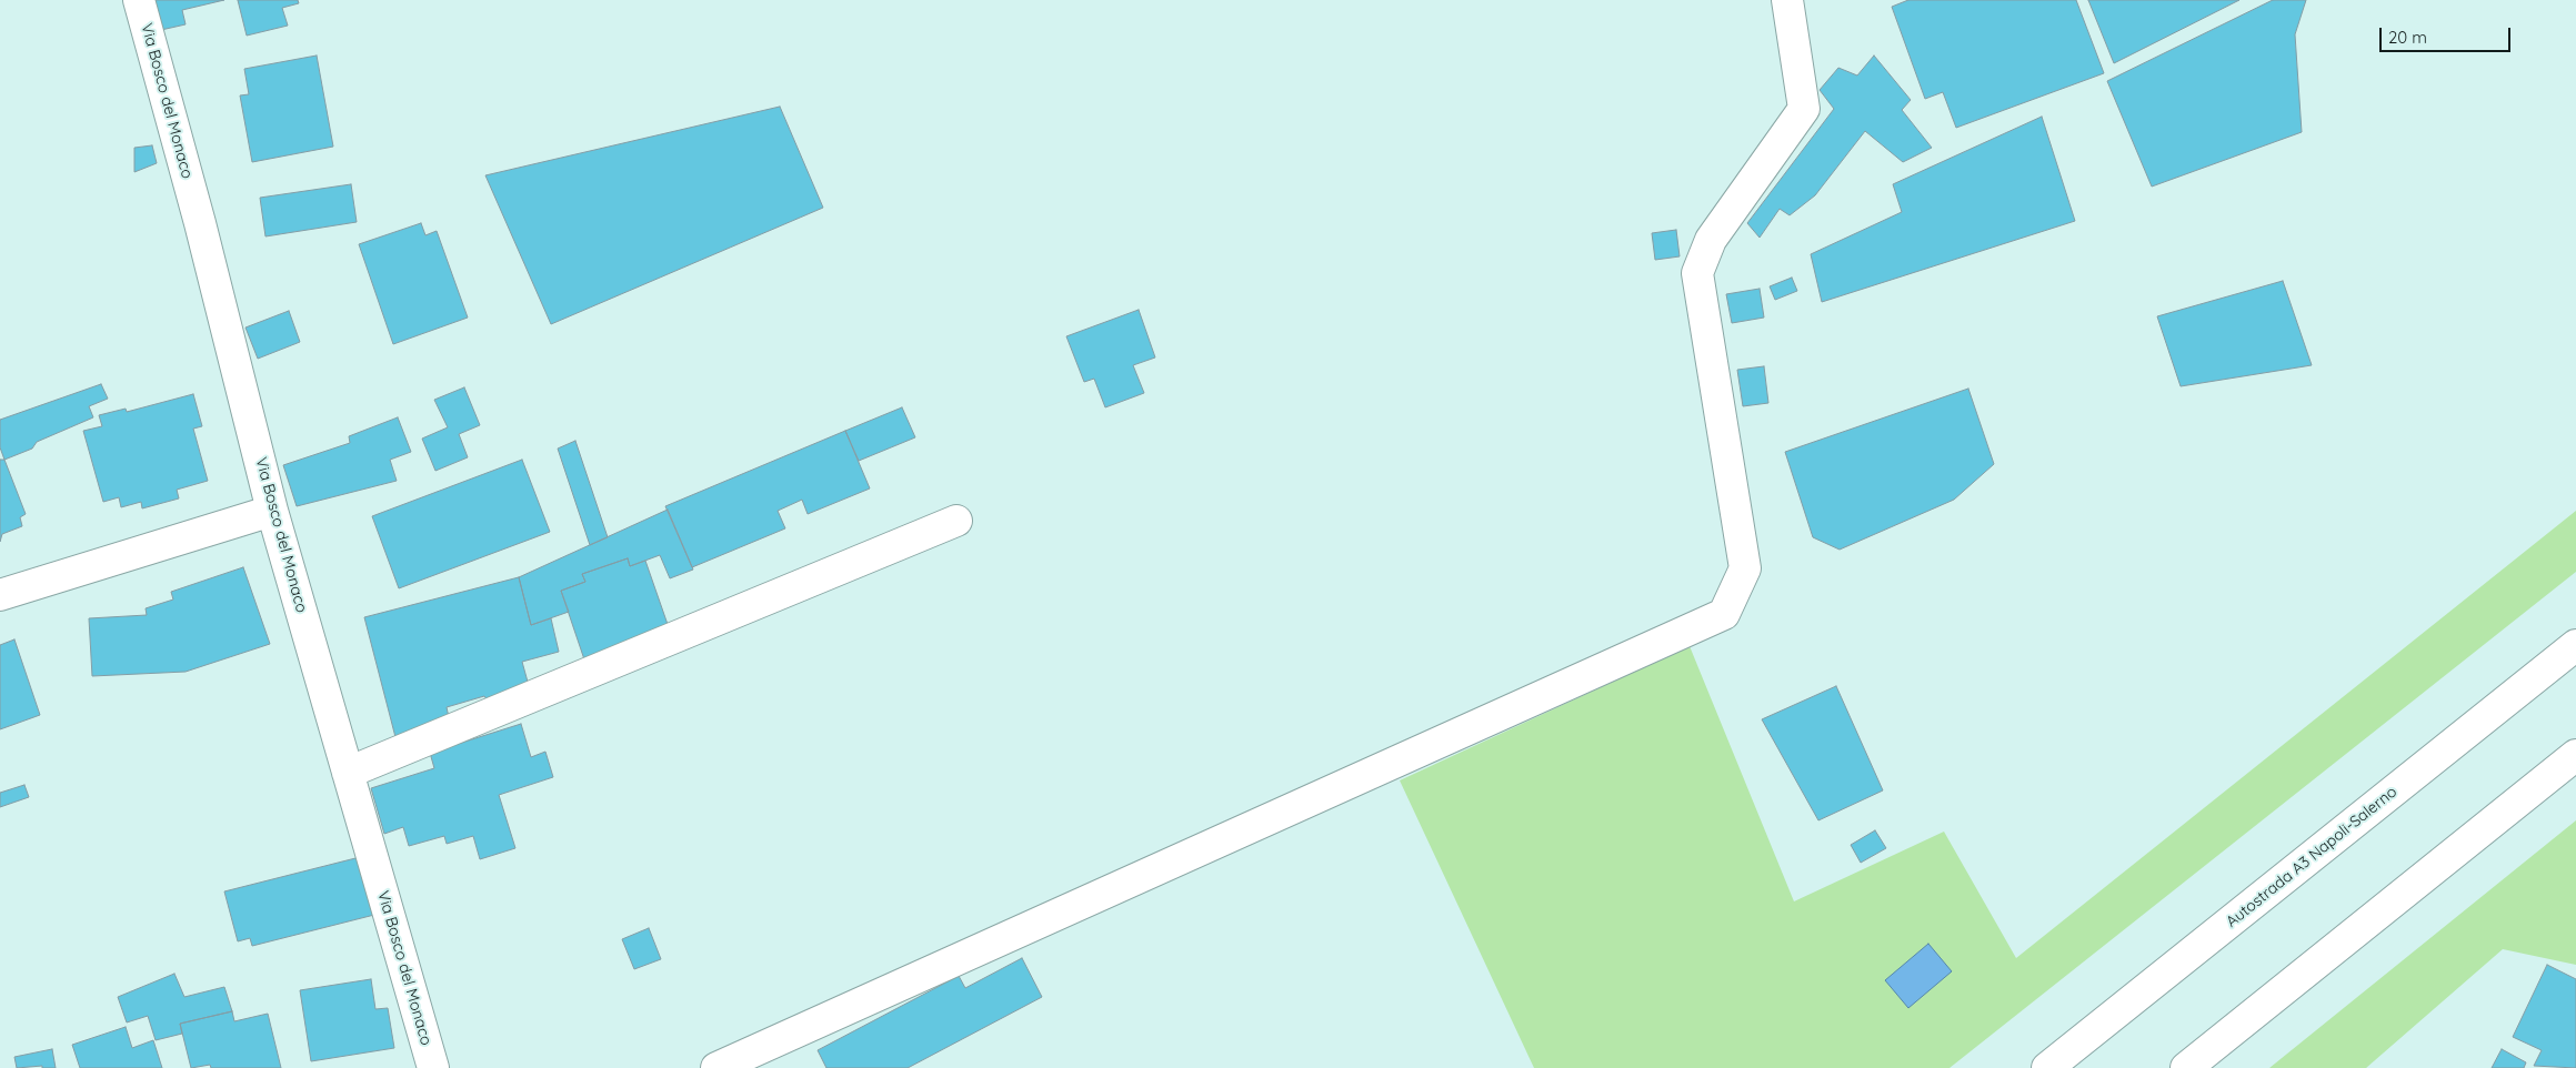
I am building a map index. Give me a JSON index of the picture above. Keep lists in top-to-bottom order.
{
  "streets": {
    "main road": ["Via Bosco del Monaco", "Autostrada A3 Napoli-Salerno"]
  },
  "scale_bar": "20 m"
}
